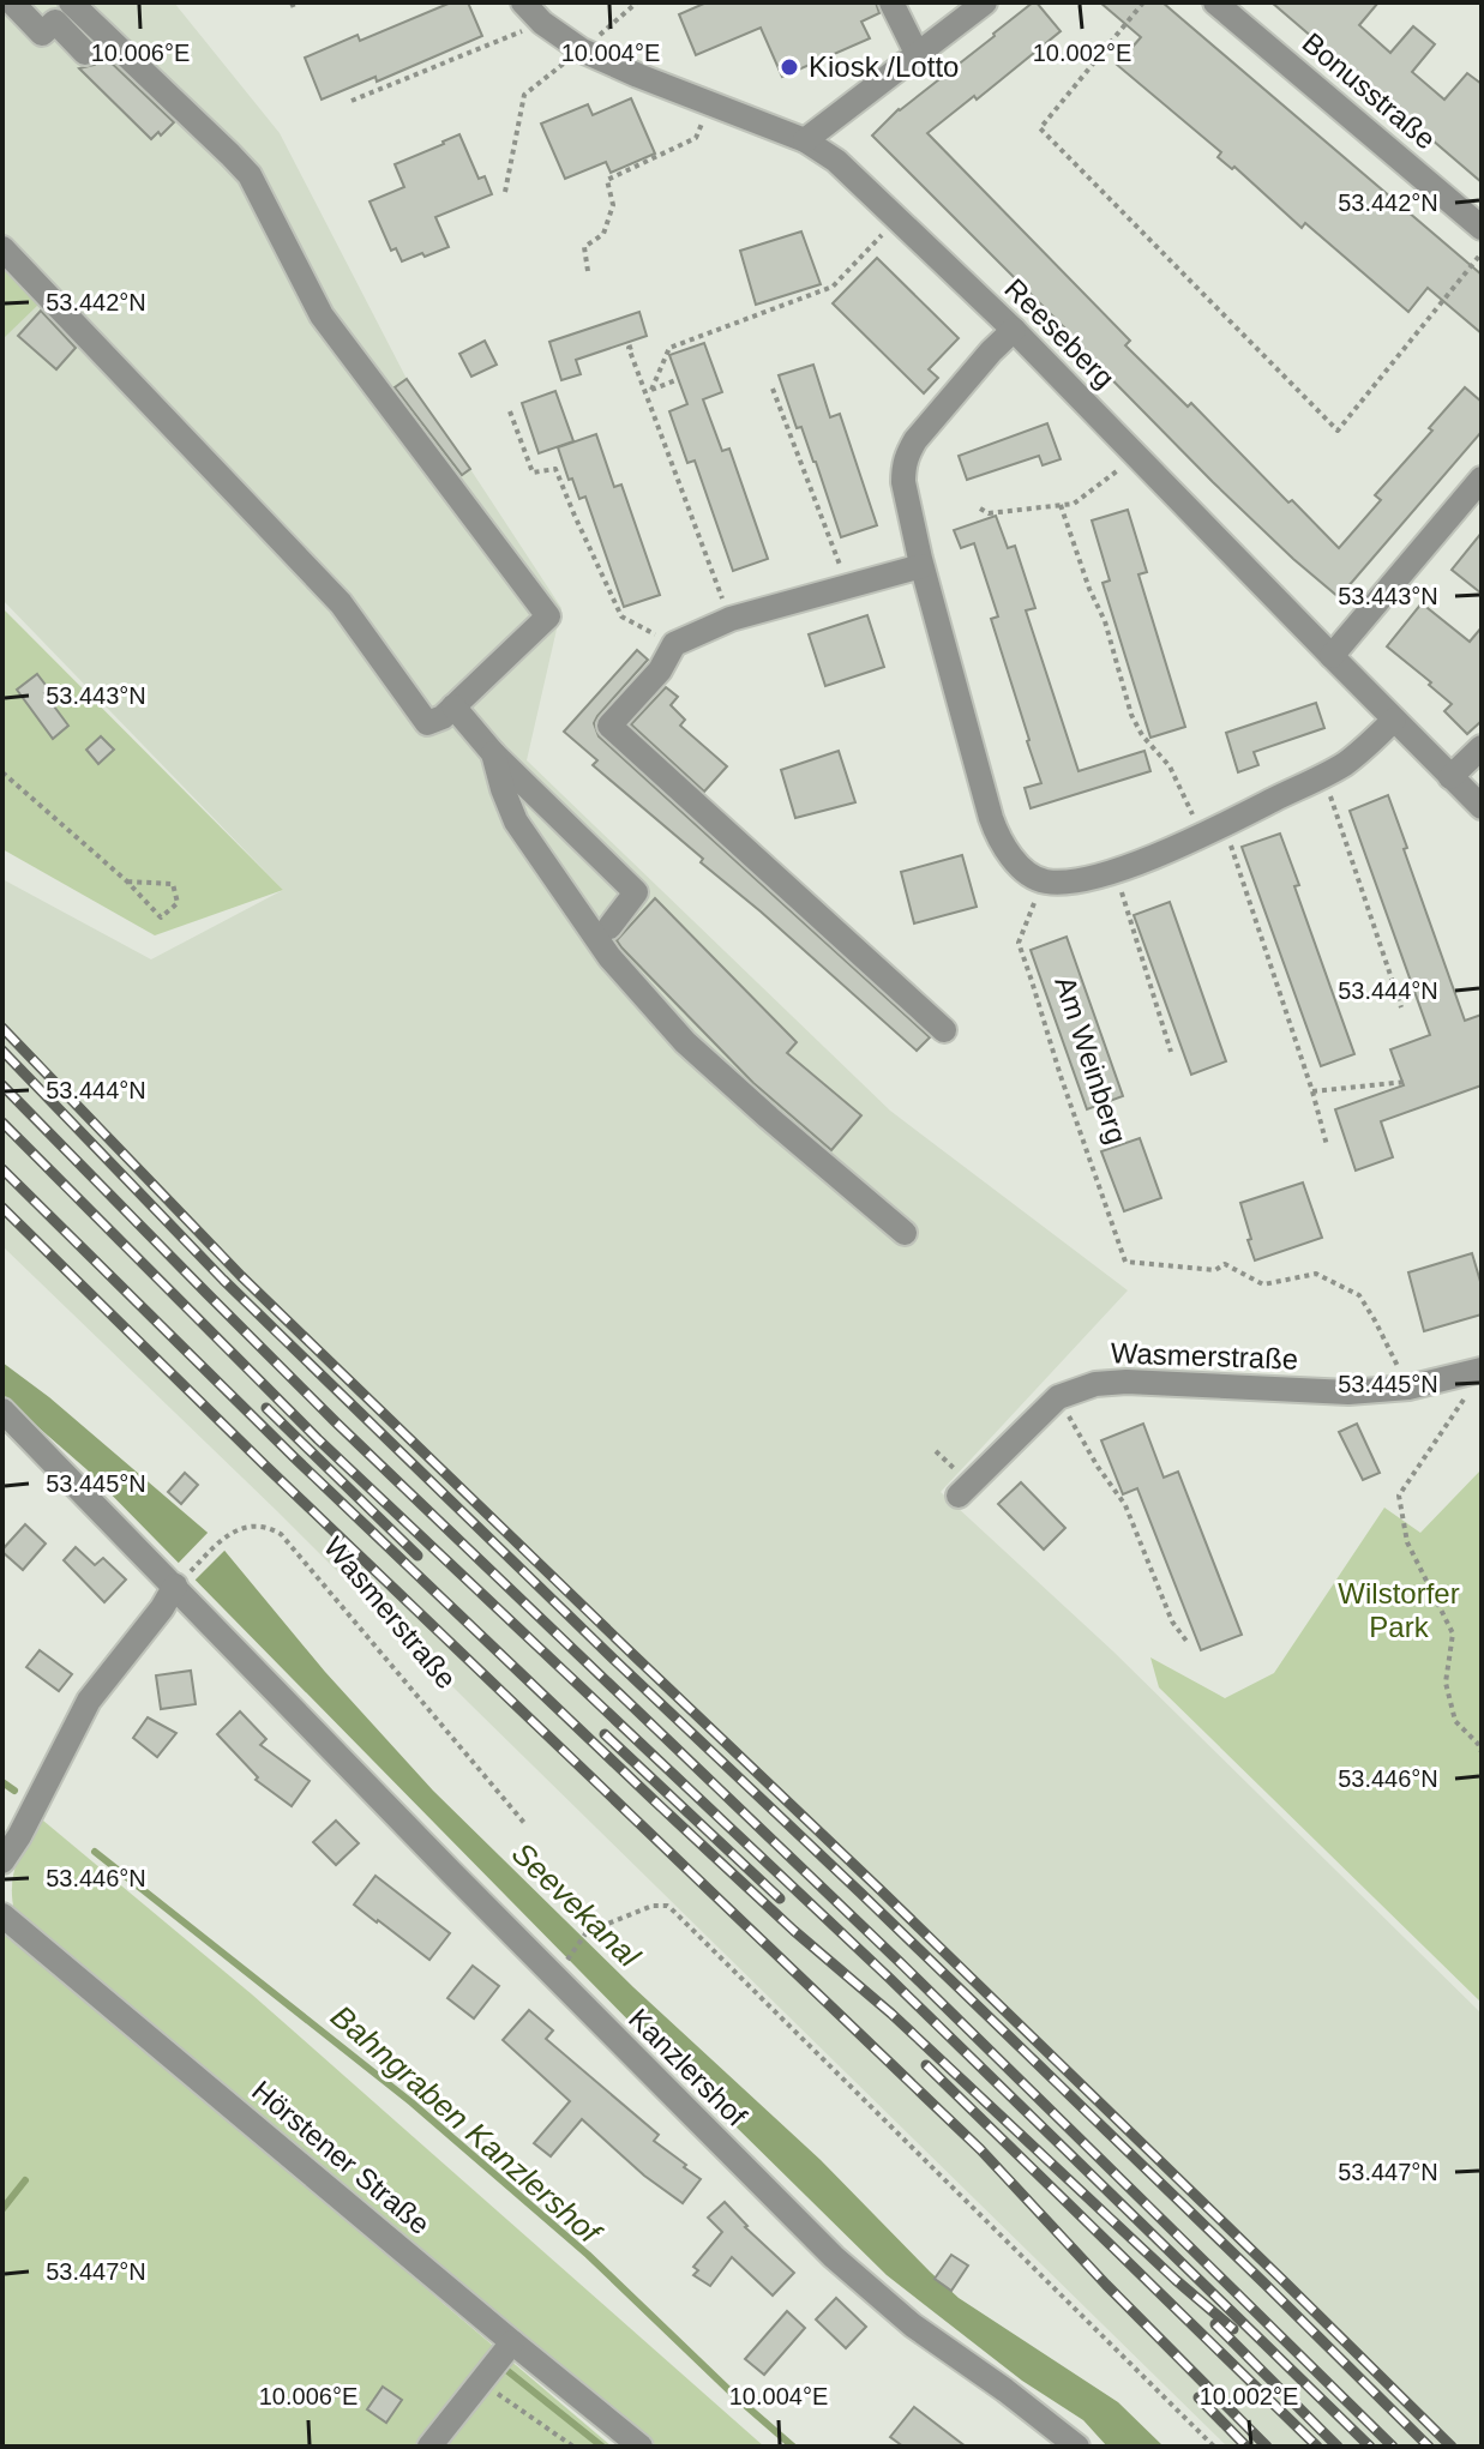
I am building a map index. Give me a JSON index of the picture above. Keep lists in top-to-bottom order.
{
  "streets": {
    "street": [
      "Bonusstraße",
      "Reeseberg",
      "Wasmerstraße",
      "Kanzlershof",
      "Hörstener Straße"
    ],
    "path": ["Am Weinberg"]
  },
  "crossings": [
    ["Am Weinberg", "Wasmerstraße"],
    ["Wasmerstraße", "Kanzlershof"]
  ],
  "water": ["Seevekanal", "Bahngraben Kanzlershof"],
  "parks": ["Wilstorfer Park"],
  "places": ["Kiosk /Lotto"],
  "coordinates": [
    "10.006°E",
    "10.004°E",
    "10.002°E",
    "53.442°N",
    "53.443°N",
    "53.444°N",
    "53.445°N",
    "53.446°N",
    "53.447°N"
  ]
}
